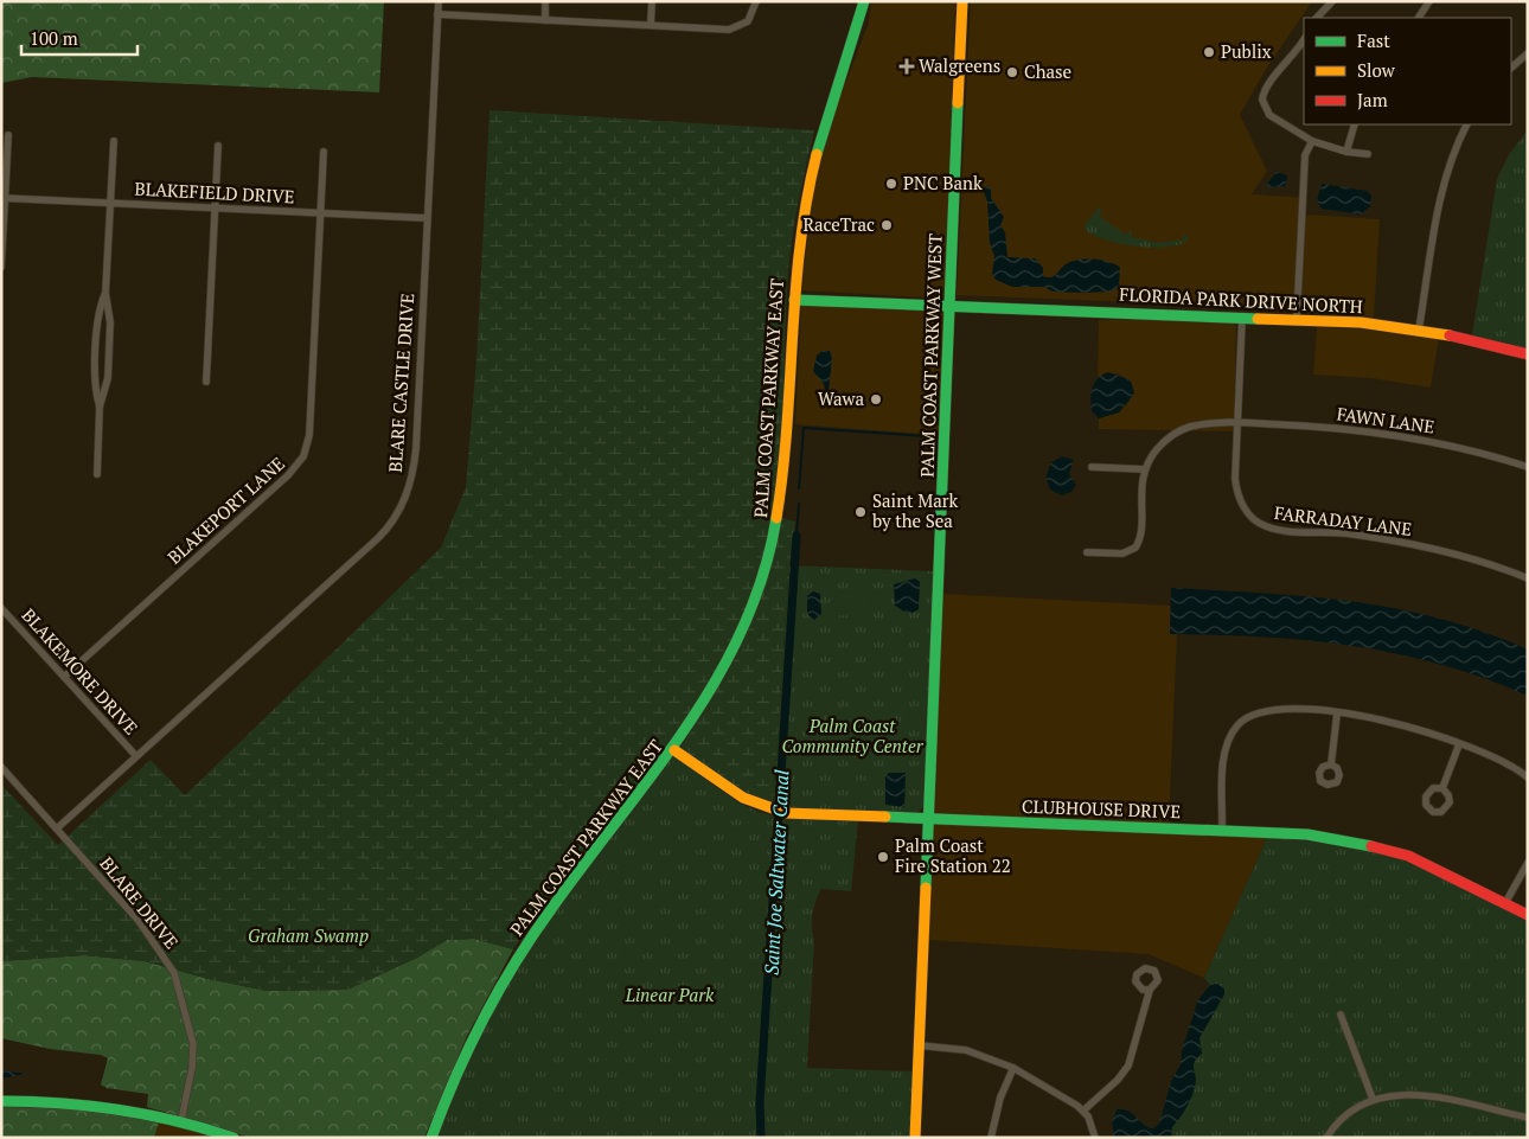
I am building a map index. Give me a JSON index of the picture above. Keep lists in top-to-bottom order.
{
  "streets": {
    "main road": [
      "FLORIDA PARK DRIVE NORTH",
      "PALM COAST PARKWAY WEST",
      "PALM COAST PARKWAY EAST",
      "CLUBHOUSE DRIVE"
    ],
    "street": [
      "BLAKEFIELD DRIVE",
      "BLARE CASTLE DRIVE",
      "FAWN LANE",
      "BLAKEPORT LANE",
      "FARRADAY LANE",
      "BLAKEMORE DRIVE",
      "BLARE DRIVE"
    ]
  },
  "crossings": [
    ["BLAKEFIELD DRIVE", "BLARE CASTLE DRIVE"],
    ["BLAKEFIELD DRIVE", "BLAKEPORT LANE"],
    ["FLORIDA PARK DRIVE NORTH", "PALM COAST PARKWAY WEST"],
    ["FLORIDA PARK DRIVE NORTH", "PALM COAST PARKWAY EAST"],
    ["FLORIDA PARK DRIVE NORTH", "FARRADAY LANE"],
    ["PALM COAST PARKWAY WEST", "CLUBHOUSE DRIVE"],
    ["BLARE CASTLE DRIVE", "BLAKEMORE DRIVE"],
    ["BLARE CASTLE DRIVE", "BLARE DRIVE"],
    ["PALM COAST PARKWAY EAST", "CLUBHOUSE DRIVE"],
    ["FAWN LANE", "FARRADAY LANE"],
    ["BLAKEPORT LANE", "BLAKEMORE DRIVE"]
  ],
  "water": ["Saint Joe Saltwater Canal"],
  "parks": ["Palm Coast Community Center", "Graham Swamp", "Linear Park"],
  "places": {
    "other": [
      "Publix",
      "Chase",
      "PNC Bank",
      "RaceTrac",
      "Wawa",
      "Saint Mark by the Sea",
      "Palm Coast Fire Station 22"
    ],
    "health": ["Walgreens"]
  },
  "legend": ["Fast", "Slow", "Jam"],
  "scale_bar": "100 m"
}
